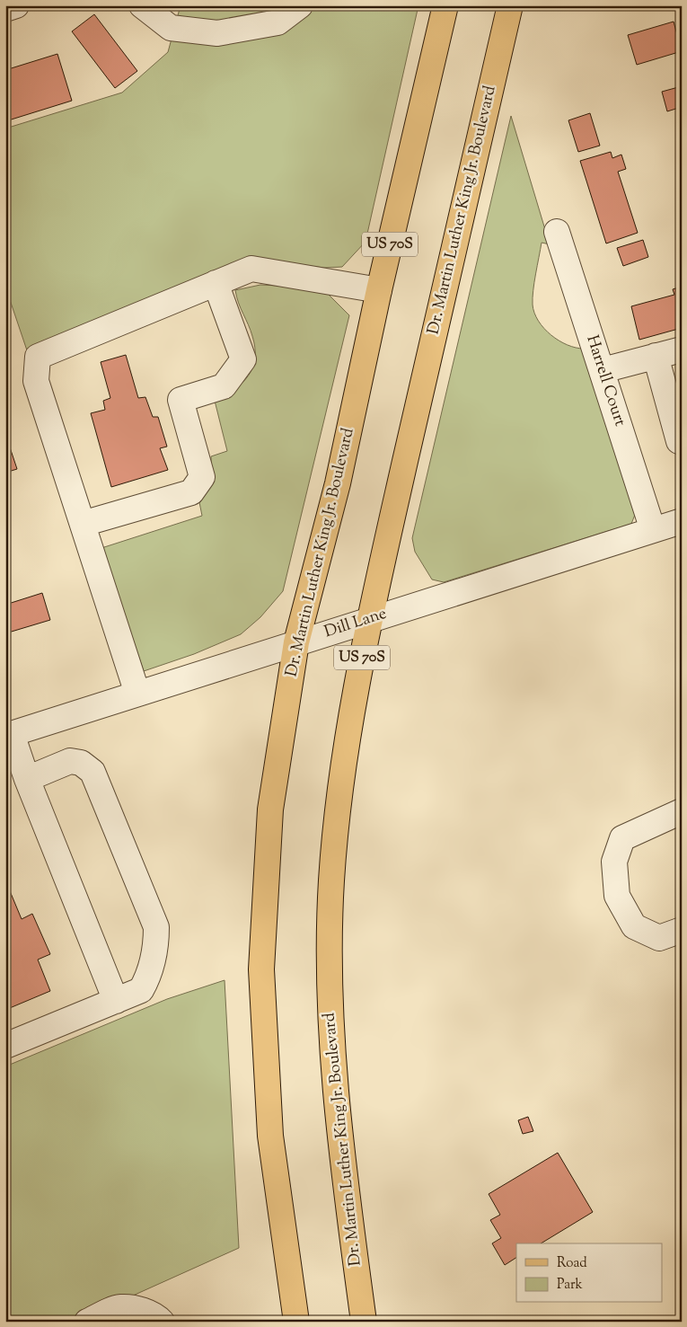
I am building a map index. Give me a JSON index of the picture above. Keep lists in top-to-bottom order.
{
  "streets": {
    "main road": ["Dr. Martin Luther King Jr. Boulevard", "US 70S"],
    "street": ["Harrell Court", "Dill Lane"]
  },
  "crossings": [
    ["Dr. Martin Luther King Jr. Boulevard", "Dill Lane"],
    ["Harrell Court", "Dill Lane"]
  ],
  "legend": ["Road", "Park"]
}
